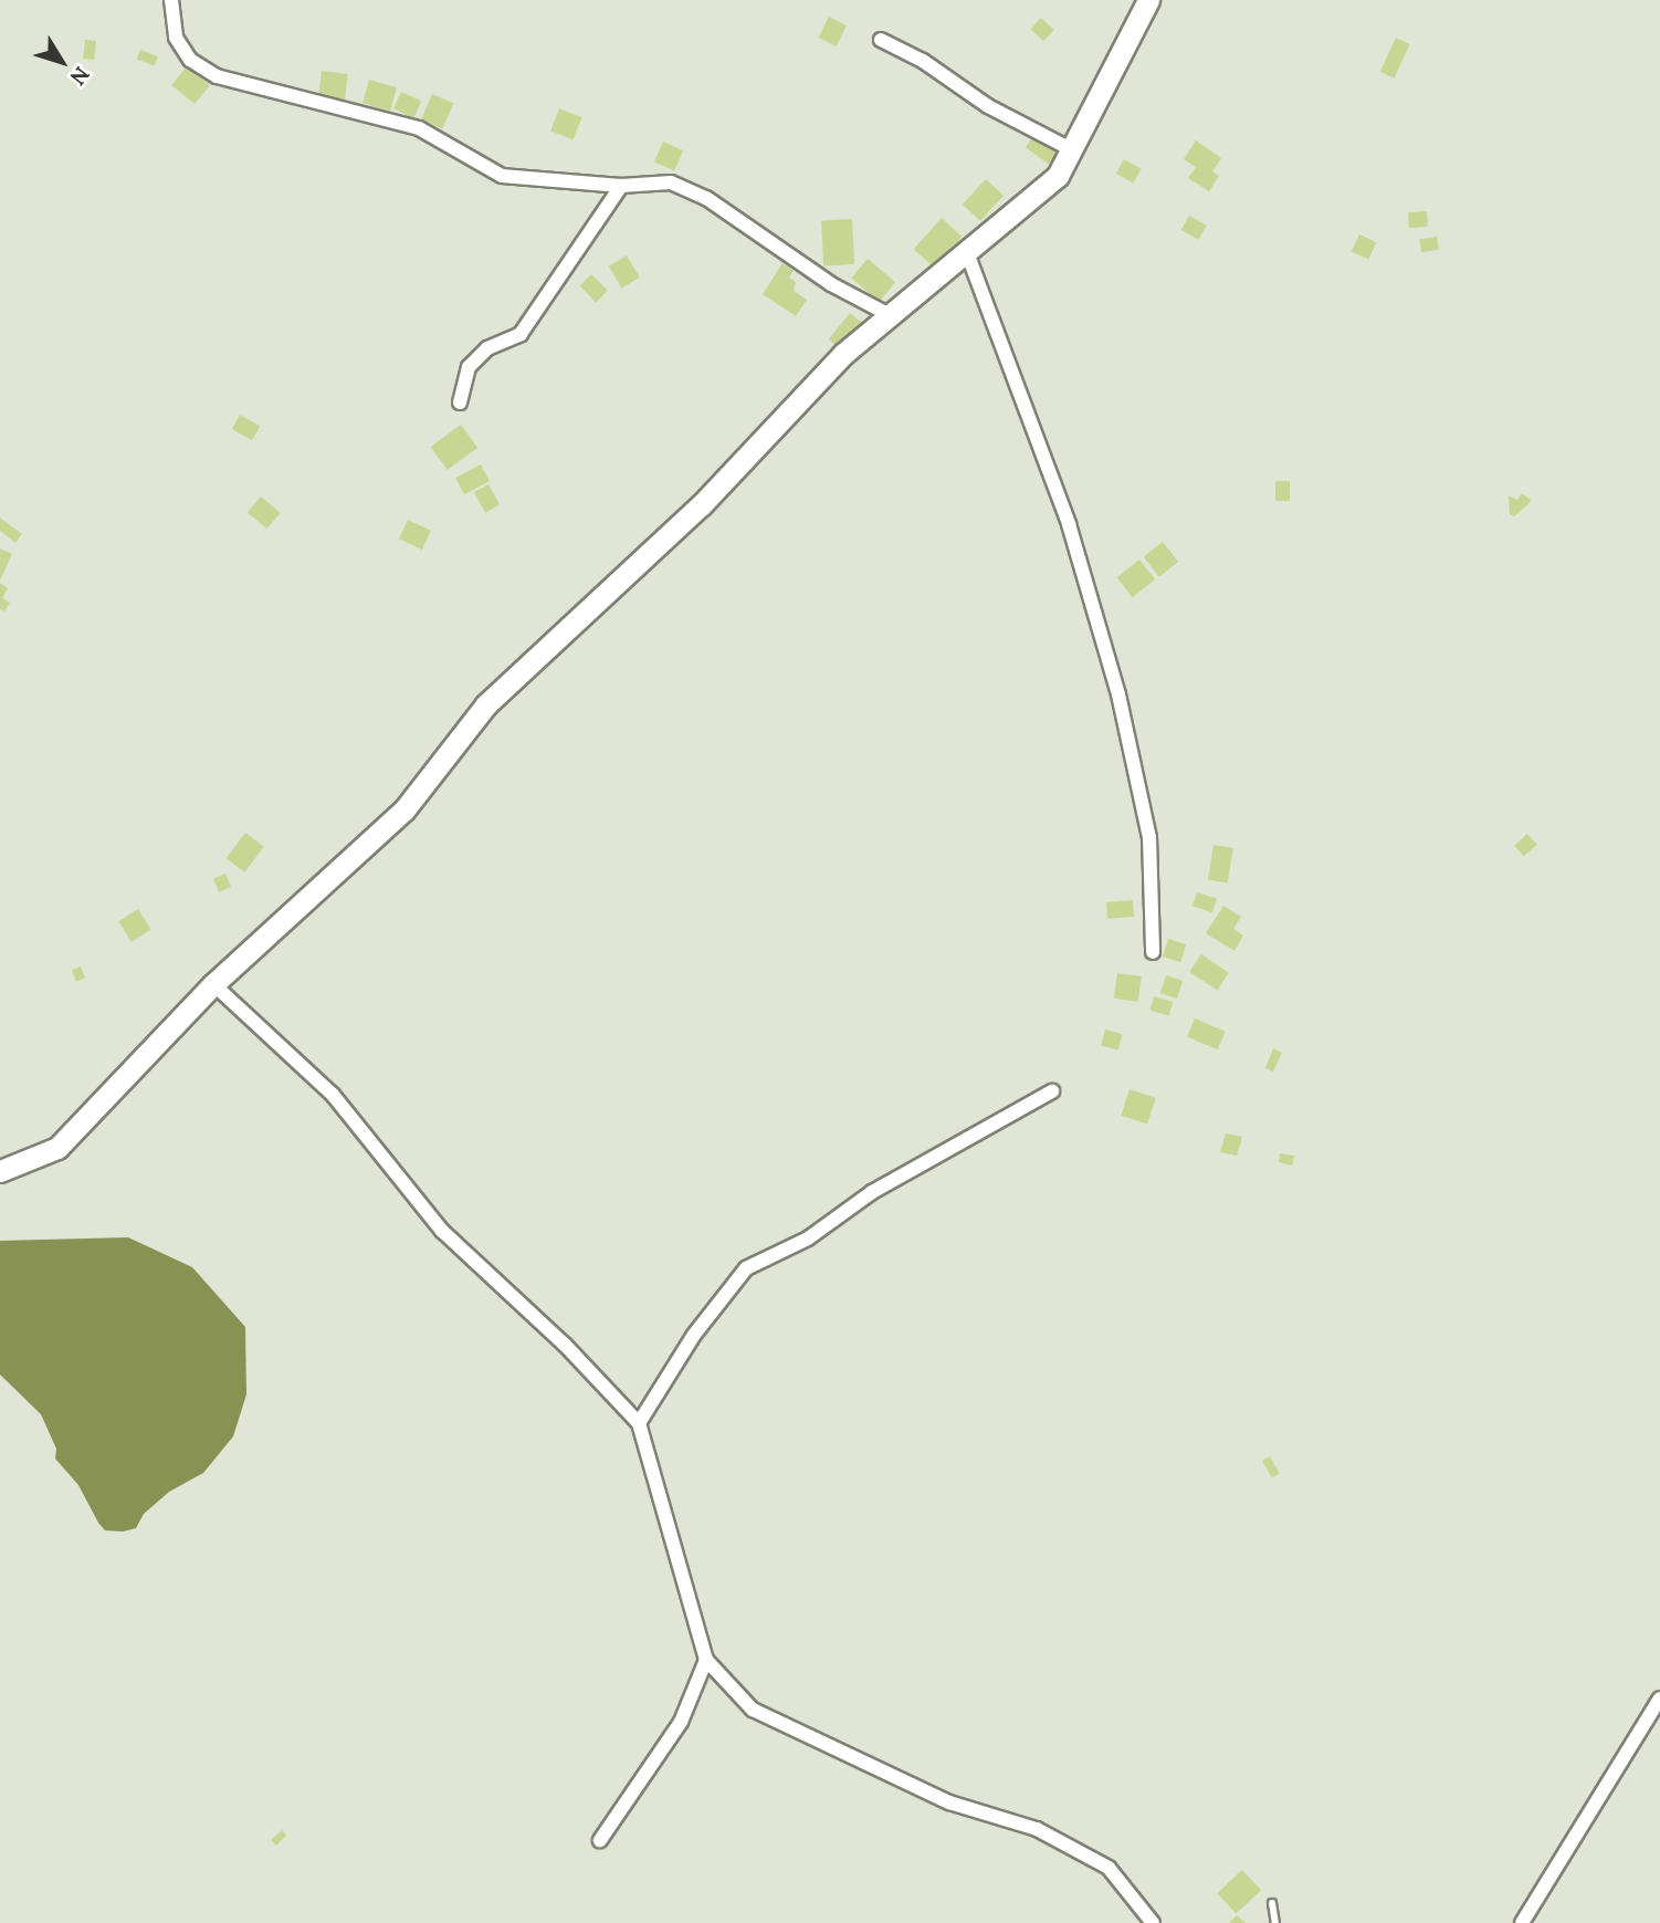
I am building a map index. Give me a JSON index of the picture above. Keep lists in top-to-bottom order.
{
  "north": "bottom right"
}
